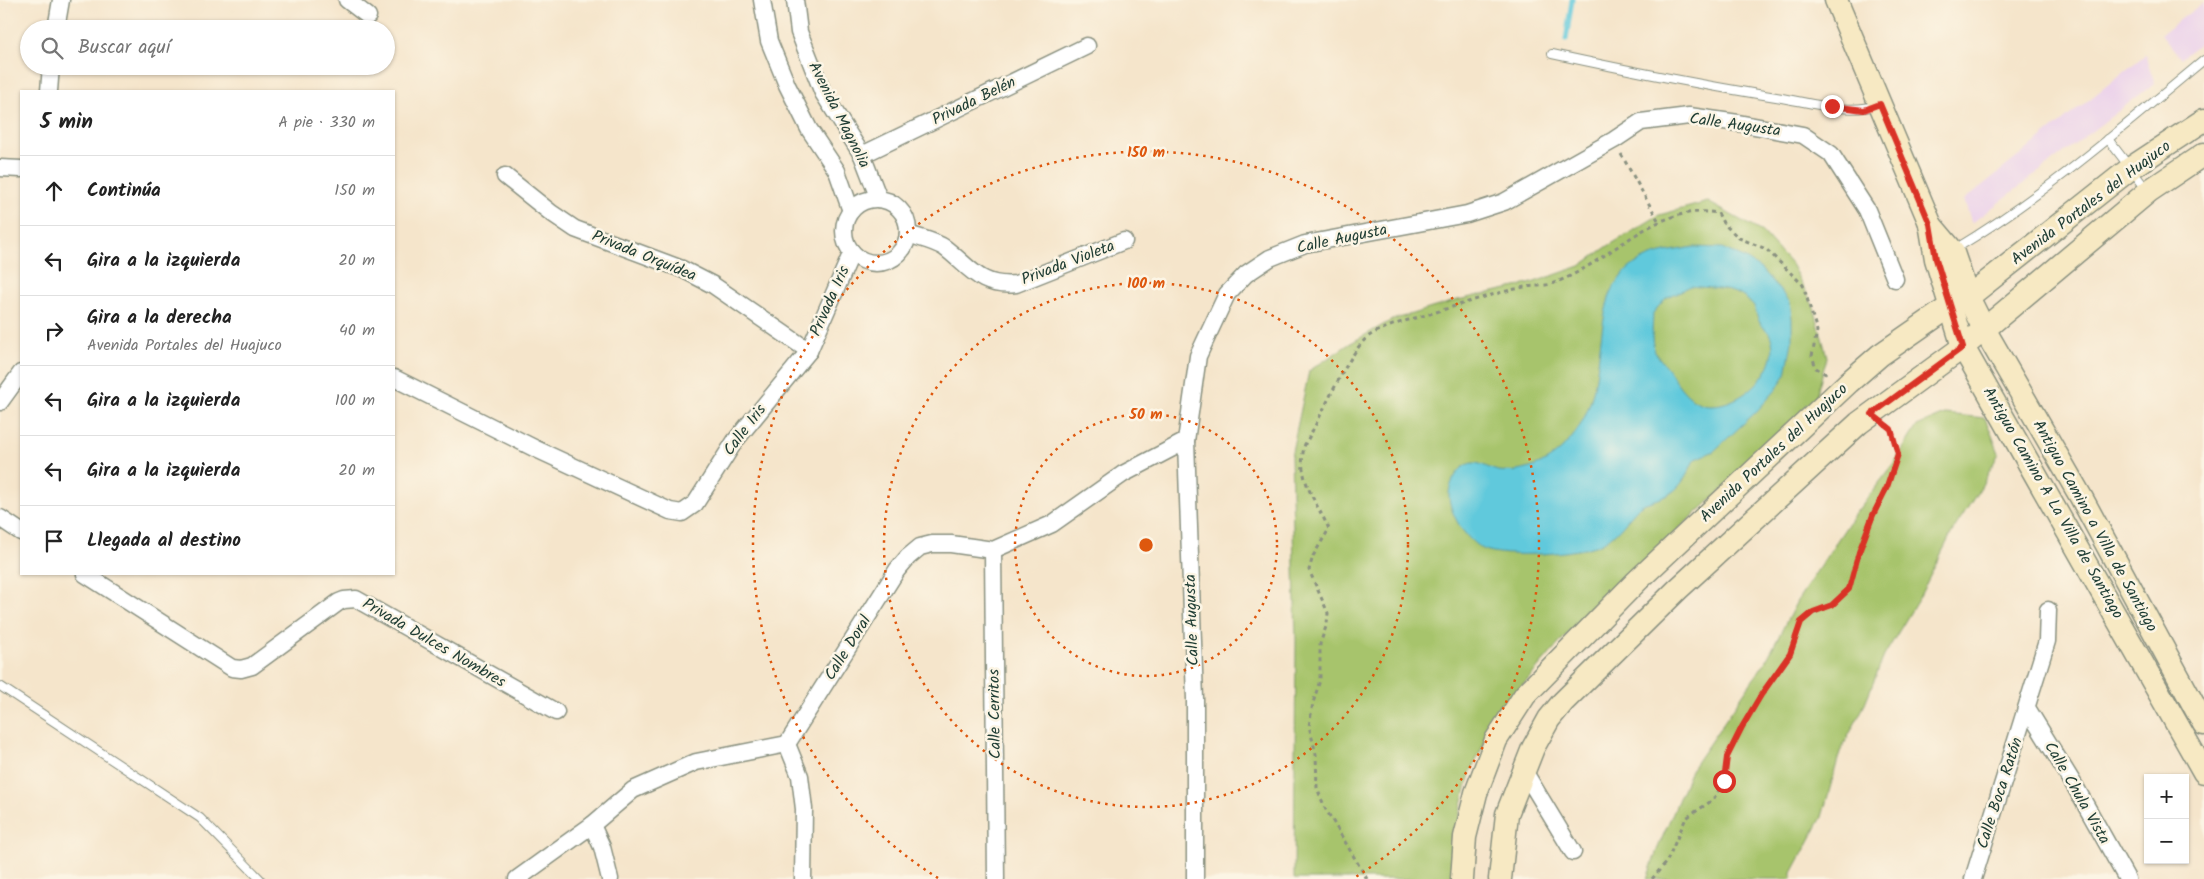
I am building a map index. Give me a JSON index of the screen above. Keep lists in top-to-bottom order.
{
  "streets": {
    "street": [
      "Privada Belén",
      "Avenida Magnolia",
      "Calle Augusta",
      "Avenida Portales del Huajuco",
      "Privada Orquídea",
      "Privada Violeta",
      "Privada Iris",
      "Calle Iris",
      "Antiguo Camino A La Villa de Santiago",
      "Antiguo Camino a Villa de Santiago",
      "Privada Dulces Nombres",
      "Calle Doral",
      "Calle Cerritos",
      "Calle Boca Ratón",
      "Calle Chula Vista"
    ]
  },
  "crossings": [
    ["Privada Belén", "Avenida Magnolia"],
    ["Avenida Magnolia", "Privada Violeta"],
    ["Avenida Magnolia", "Privada Iris"],
    ["Avenida Portales del Huajuco", "Antiguo Camino A La Villa de Santiago"],
    ["Avenida Portales del Huajuco", "Antiguo Camino a Villa de Santiago"],
    ["Privada Orquídea", "Privada Iris"],
    ["Privada Orquídea", "Calle Iris"],
    ["Privada Violeta", "Privada Iris"],
    ["Privada Iris", "Calle Iris"],
    ["Antiguo Camino A La Villa de Santiago", "Antiguo Camino a Villa de Santiago"],
    ["Calle Doral", "Calle Cerritos"],
    ["Calle Boca Ratón", "Calle Chula Vista"]
  ],
  "page": {
    "search": "Buscar aquí",
    "heading": ["5 min", "A pie · 330 m"],
    "list": [
      ["Continúa", "150 m"],
      ["Gira a la izquierda", "20 m"],
      ["Gira a la derecha", "Avenida Portales del Huajuco", "40 m"],
      ["Gira a la izquierda", "100 m"],
      ["Gira a la izquierda", "20 m"],
      "Llegada al destino"
    ],
    "map_buttons": ["+", "−"]
  },
  "rings": ["150 m", "100 m", "50 m"]
}
